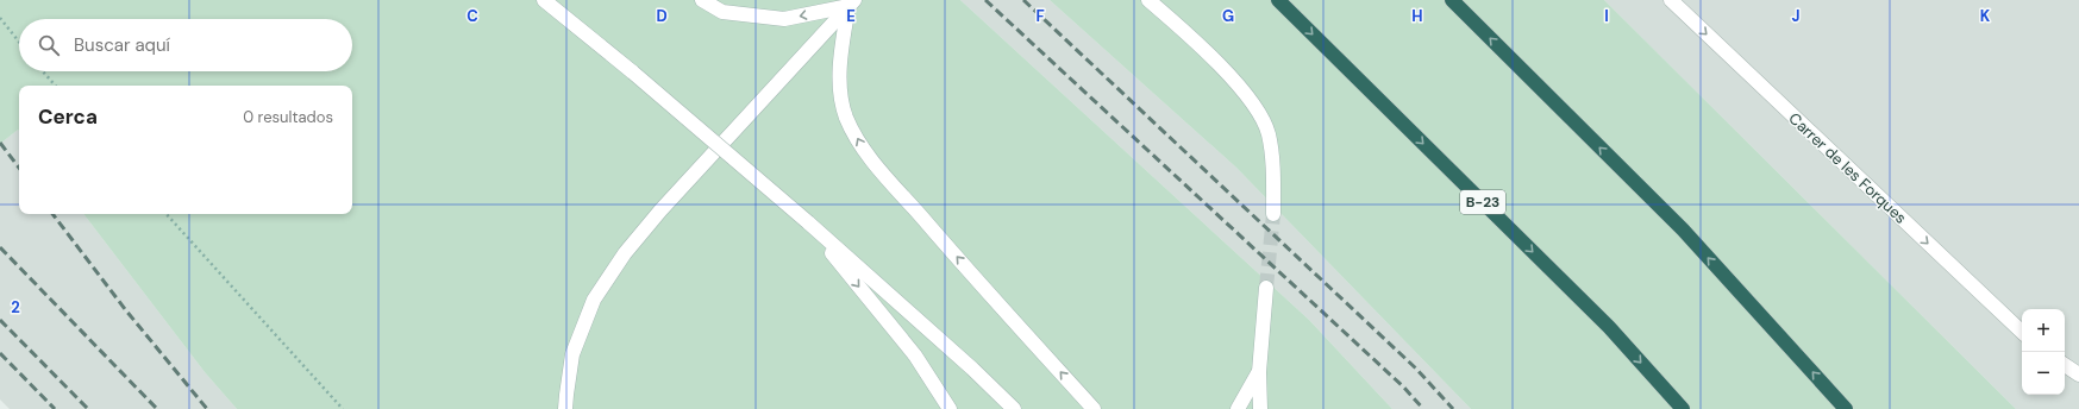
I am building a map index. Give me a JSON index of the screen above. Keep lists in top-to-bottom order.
{
  "streets": {
    "highway": ["B-23"],
    "street": ["Carrer de les Forques"]
  },
  "one_way": ["Carrer de les Forques"],
  "page": {
    "search": "Buscar aquí",
    "heading": ["Cerca", "0 resultados"],
    "map_buttons": ["+", "−"]
  },
  "grid": {
    "columns": [
      "C",
      "D",
      "E",
      "F",
      "G",
      "H",
      "I",
      "J",
      "K"
    ],
    "rows": ["2"]
  }
}
